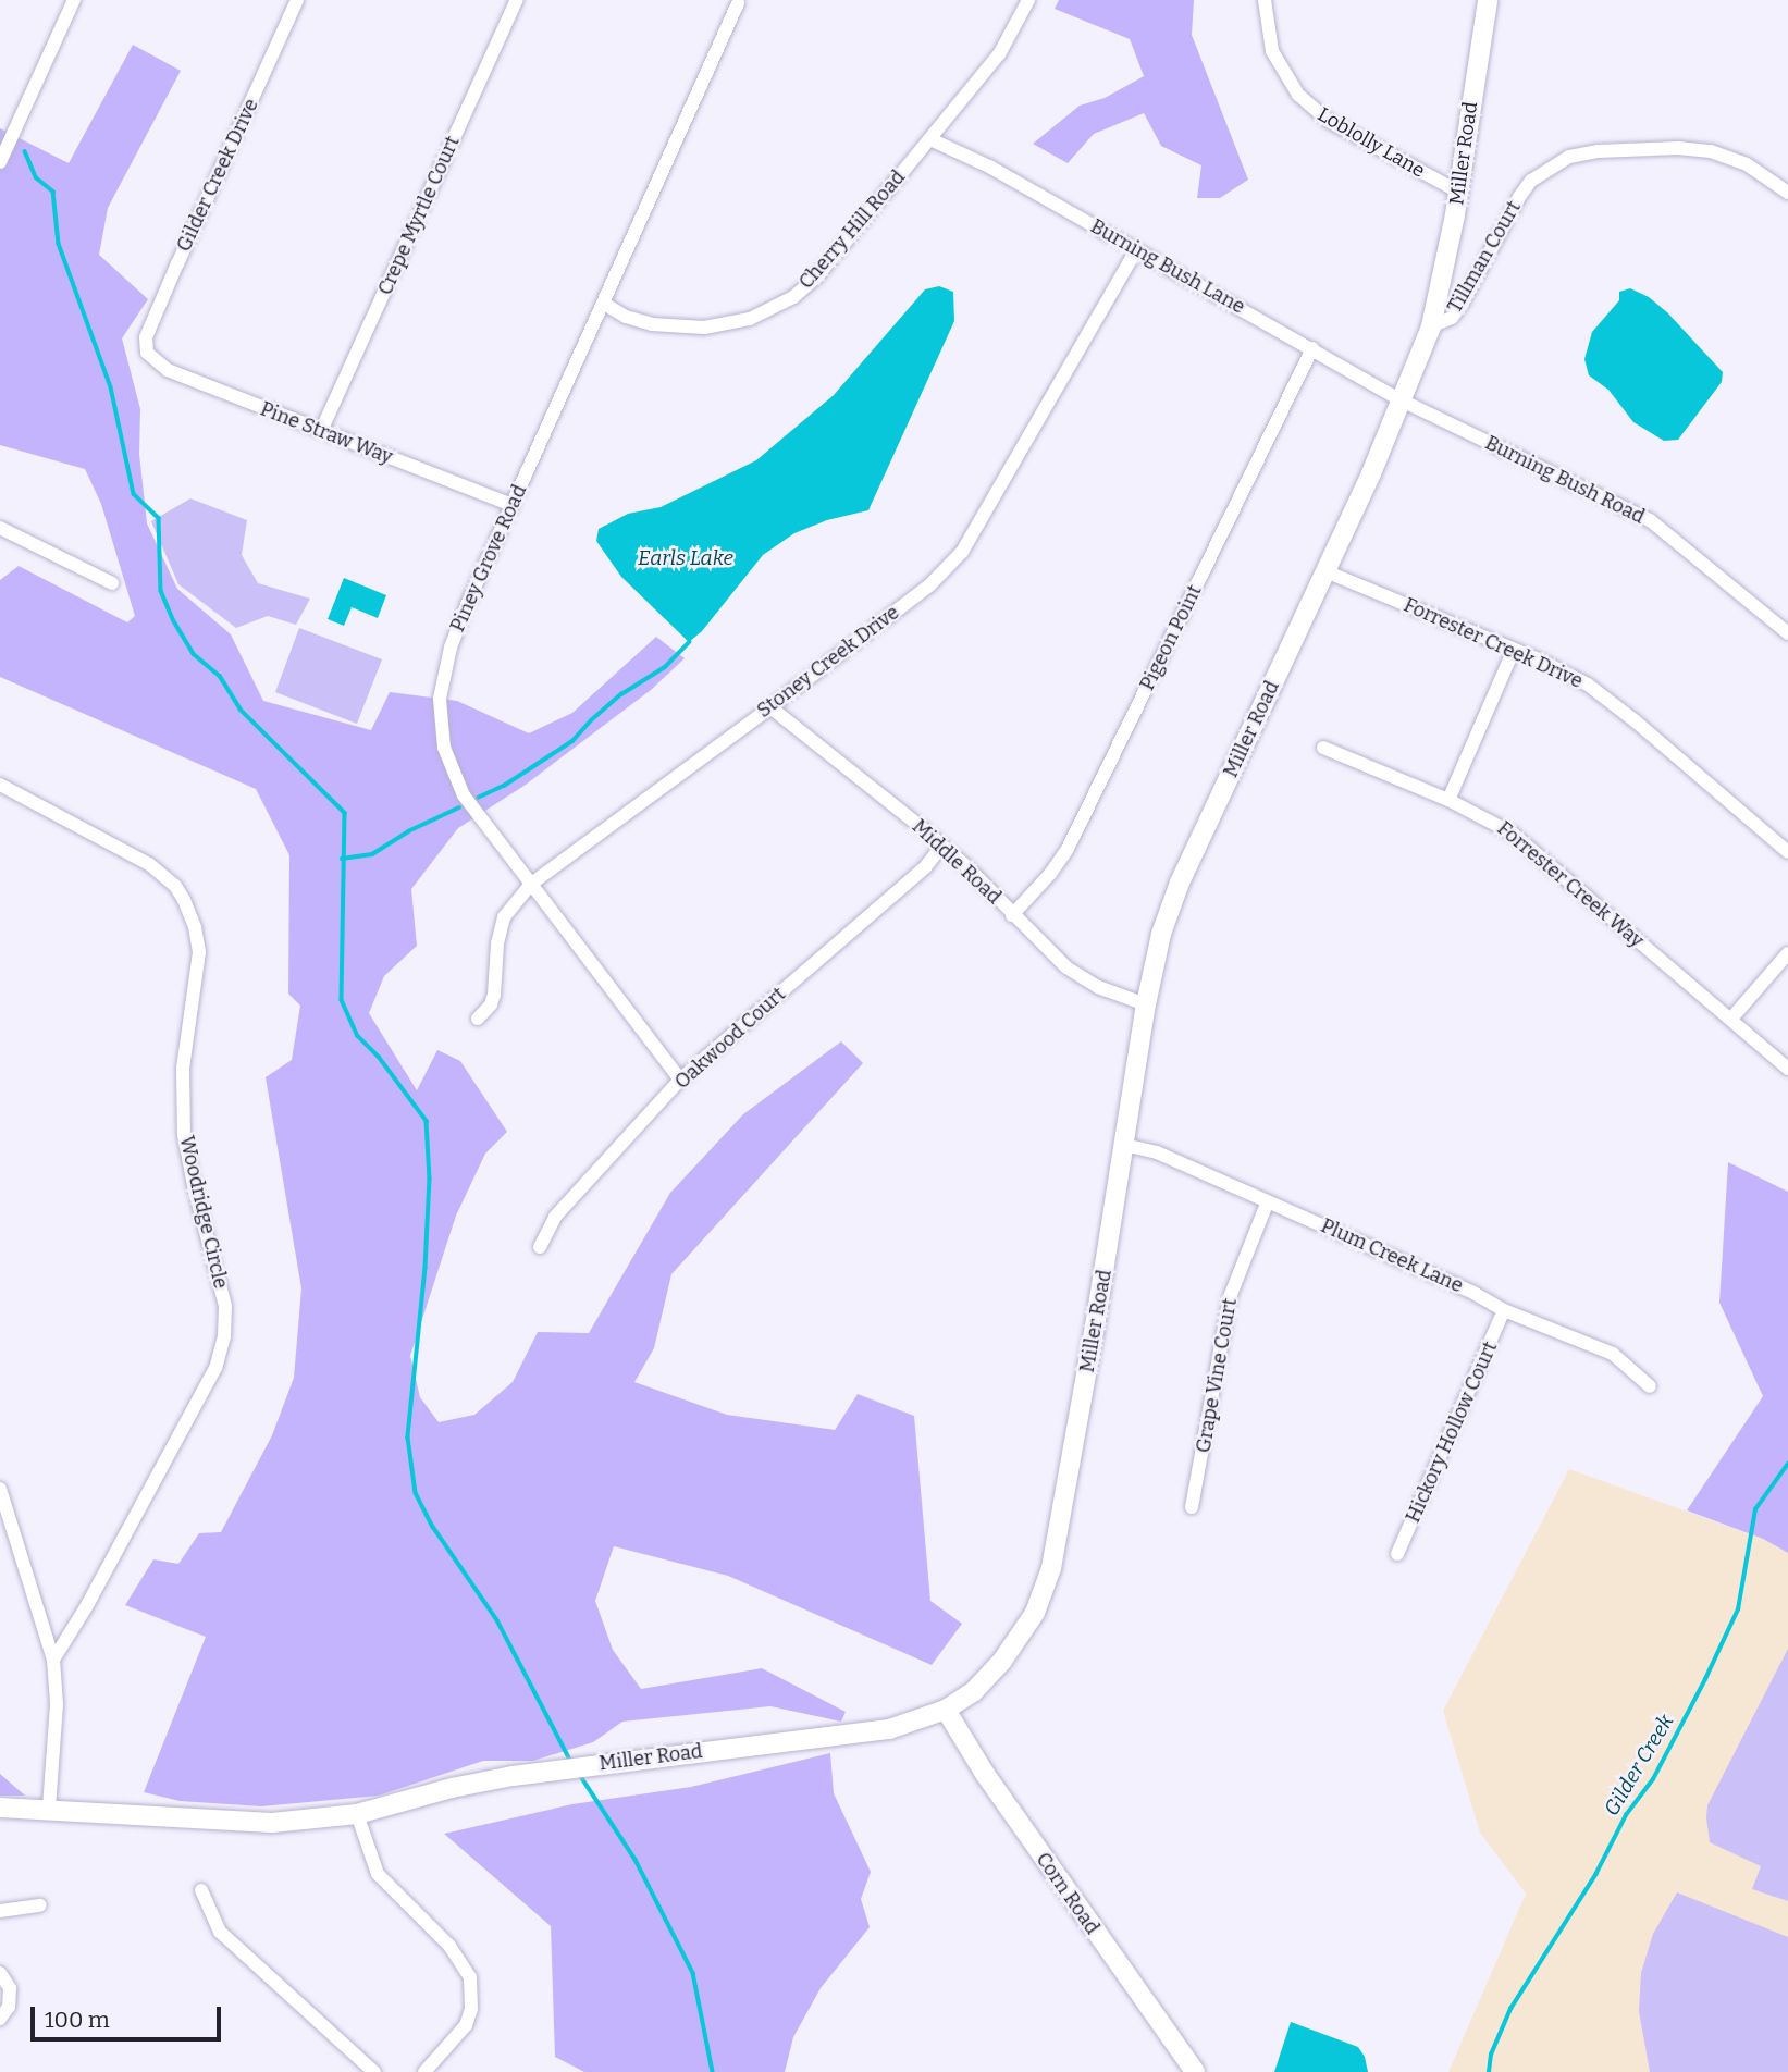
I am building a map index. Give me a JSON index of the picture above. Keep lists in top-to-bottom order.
{
  "streets": {
    "street": [
      "Loblolly Lane",
      "Miller Road",
      "Gilder Creek Drive",
      "Crepe Myrtle Court",
      "Cherry Hill Road",
      "Tillman Court",
      "Burning Bush Lane",
      "Pine Straw Way",
      "Burning Bush Road",
      "Piney Grove Road",
      "Pigeon Point",
      "Forrester Creek Drive",
      "Stoney Creek Drive",
      "Middle Road",
      "Forrester Creek Way",
      "Oakwood Court",
      "Woodridge Circle",
      "Plum Creek Lane",
      "Grape Vine Court",
      "Hickory Hollow Court",
      "Corn Road"
    ]
  },
  "crossings": [
    ["Loblolly Lane", "Miller Road"],
    ["Miller Road", "Tillman Court"],
    ["Miller Road", "Burning Bush Lane"],
    ["Miller Road", "Burning Bush Road"],
    ["Miller Road", "Forrester Creek Drive"],
    ["Miller Road", "Middle Road"],
    ["Miller Road", "Plum Creek Lane"],
    ["Miller Road", "Corn Road"],
    ["Gilder Creek Drive", "Pine Straw Way"],
    ["Crepe Myrtle Court", "Pine Straw Way"],
    ["Cherry Hill Road", "Burning Bush Lane"],
    ["Cherry Hill Road", "Piney Grove Road"],
    ["Burning Bush Lane", "Burning Bush Road"],
    ["Burning Bush Lane", "Pigeon Point"],
    ["Burning Bush Lane", "Stoney Creek Drive"],
    ["Pine Straw Way", "Piney Grove Road"],
    ["Piney Grove Road", "Stoney Creek Drive"],
    ["Piney Grove Road", "Oakwood Court"],
    ["Pigeon Point", "Middle Road"],
    ["Stoney Creek Drive", "Middle Road"],
    ["Middle Road", "Oakwood Court"],
    ["Plum Creek Lane", "Grape Vine Court"],
    ["Plum Creek Lane", "Hickory Hollow Court"]
  ],
  "water": ["Earls Lake", "Gilder Creek"],
  "scale_bar": "100 m"
}
